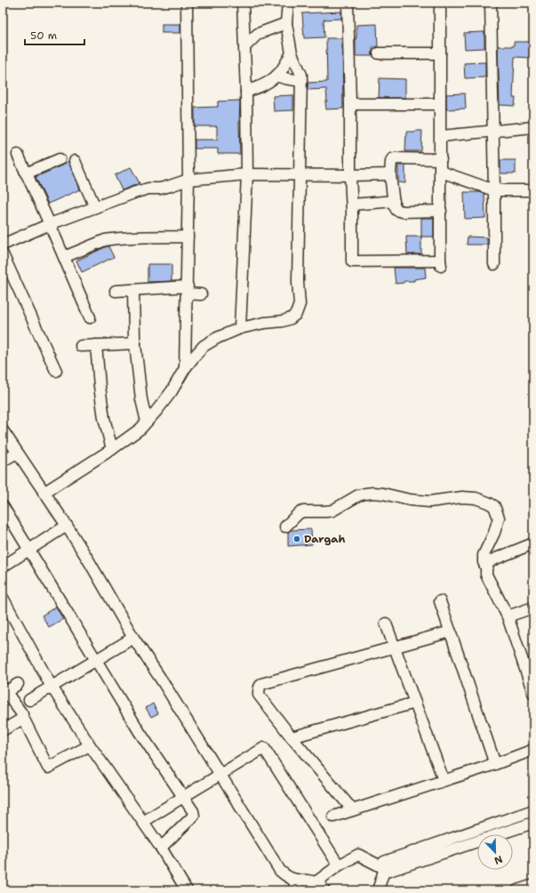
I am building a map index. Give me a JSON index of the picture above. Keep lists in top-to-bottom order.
{
  "places": ["Dargah"],
  "scale_bar": "50 m",
  "north": "bottom right"
}
